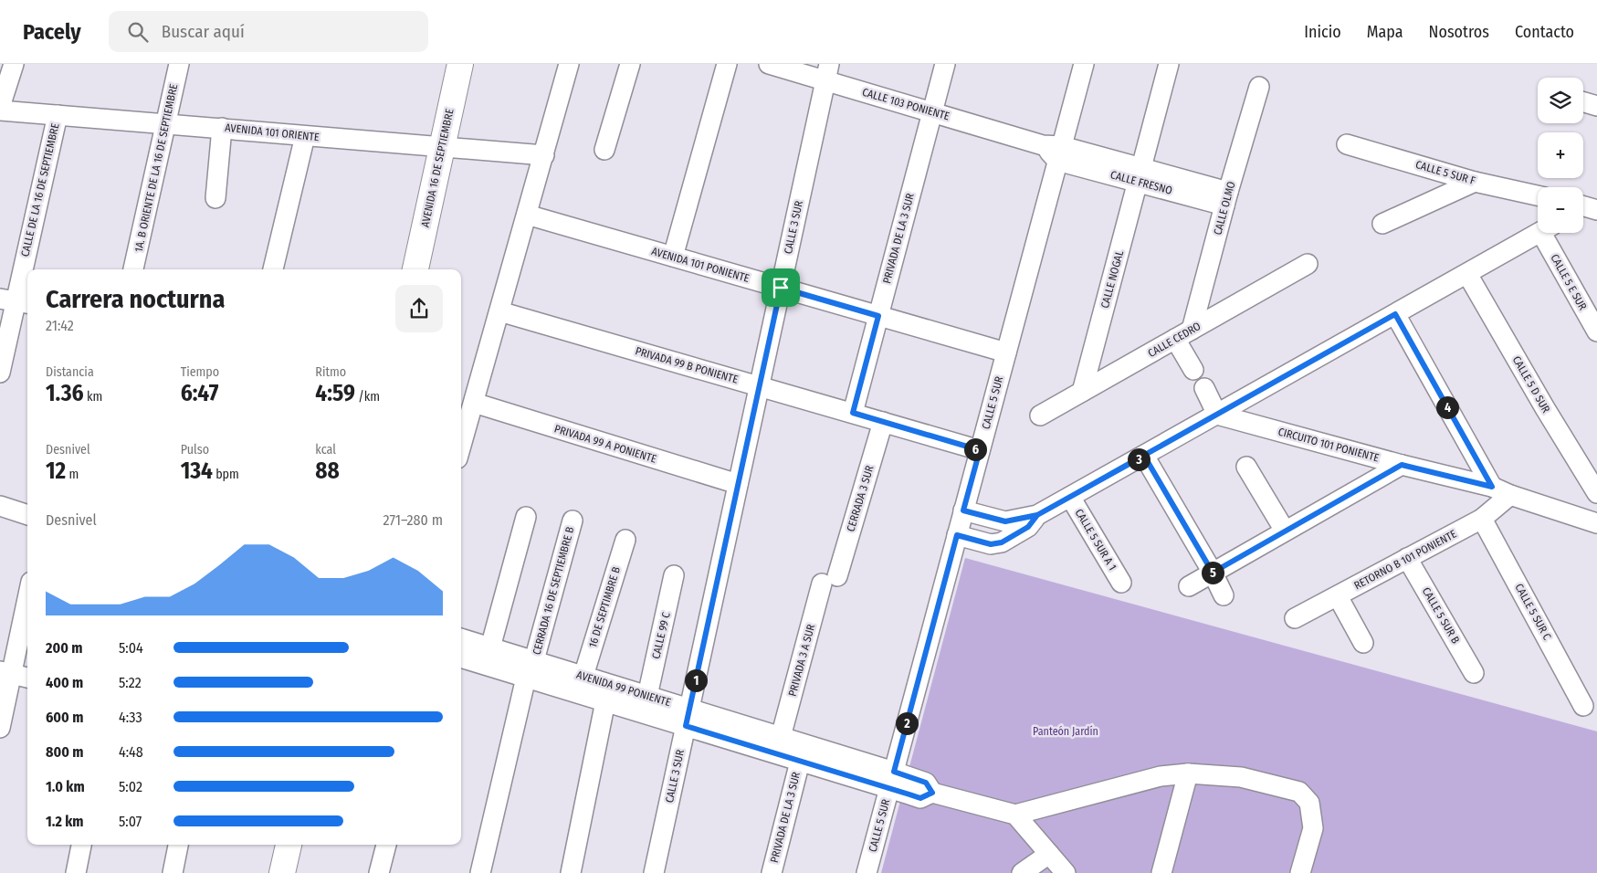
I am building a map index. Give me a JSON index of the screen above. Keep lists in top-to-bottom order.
{
  "streets": {
    "main road": ["AVENIDA 16 DE SEPTIEMBRE"],
    "street": [
      "CALLE 103 PONIENTE",
      "AVENIDA 101 ORIENTE",
      "1A. B ORIENTE DE LA 16 DE SEPTIEMBRE",
      "CALLE 5 SUR F",
      "CALLE FRESNO",
      "CALLE DE LA 16 DE SEPTIEMBRE",
      "CALLE OLMO",
      "CALLE 3 SUR",
      "PRIVADA DE LA 3 SUR",
      "AVENIDA 101 PONIENTE",
      "CALLE NOGAL",
      "CALLE 5 E SUR",
      "CALLE CEDRO",
      "PRIVADA 99 B PONIENTE",
      "CALLE 5 D SUR",
      "CALLE 5 SUR",
      "PRIVADA 99 A PONIENTE",
      "CIRCUITO 101 PONIENTE",
      "CERRADA 3 SUR",
      "CALLE 5 SUR A 1",
      "RETORNO B 101 PONIENTE",
      "CERRADA 16 DE SEPTIEMBRE B",
      "16 DE SEPTIMBRE B",
      "CALLE 5 SUR C",
      "CALLE 5 SUR B",
      "CALLE 99 C",
      "PRIVADA 3 A SUR",
      "AVENIDA 99 PONIENTE"
    ]
  },
  "crossings": [
    ["CALLE 103 PONIENTE", "CALLE FRESNO"],
    ["CALLE 103 PONIENTE", "CALLE 3 SUR"],
    ["CALLE 103 PONIENTE", "PRIVADA DE LA 3 SUR"],
    ["CALLE 103 PONIENTE", "CALLE 5 SUR"],
    ["AVENIDA 101 ORIENTE", "1A. B ORIENTE DE LA 16 DE SEPTIEMBRE"],
    ["AVENIDA 101 ORIENTE", "AVENIDA 16 DE SEPTIEMBRE"],
    ["AVENIDA 101 ORIENTE", "CALLE DE LA 16 DE SEPTIEMBRE"],
    ["CALLE FRESNO", "CALLE OLMO"],
    ["CALLE FRESNO", "CALLE NOGAL"],
    ["CALLE FRESNO", "CALLE 5 SUR"],
    ["CALLE OLMO", "CALLE CEDRO"],
    ["CALLE 3 SUR", "AVENIDA 101 PONIENTE"],
    ["CALLE 3 SUR", "PRIVADA 99 B PONIENTE"],
    ["CALLE 3 SUR", "PRIVADA 99 A PONIENTE"],
    ["CALLE 3 SUR", "AVENIDA 99 PONIENTE"],
    ["PRIVADA DE LA 3 SUR", "AVENIDA 101 PONIENTE"],
    ["PRIVADA DE LA 3 SUR", "PRIVADA 99 B PONIENTE"],
    ["PRIVADA DE LA 3 SUR", "AVENIDA 99 PONIENTE"],
    ["AVENIDA 101 PONIENTE", "CALLE 5 SUR"],
    ["CALLE NOGAL", "CALLE CEDRO"],
    ["PRIVADA 99 B PONIENTE", "CALLE 5 SUR"],
    ["PRIVADA 99 B PONIENTE", "CERRADA 3 SUR"],
    ["CALLE 5 SUR", "AVENIDA 99 PONIENTE"],
    ["CIRCUITO 101 PONIENTE", "RETORNO B 101 PONIENTE"],
    ["CERRADA 3 SUR", "PRIVADA 3 A SUR"],
    ["RETORNO B 101 PONIENTE", "CALLE 5 SUR C"],
    ["RETORNO B 101 PONIENTE", "CALLE 5 SUR B"],
    ["CERRADA 16 DE SEPTIEMBRE B", "AVENIDA 99 PONIENTE"],
    ["16 DE SEPTIMBRE B", "AVENIDA 99 PONIENTE"],
    ["CALLE 99 C", "AVENIDA 99 PONIENTE"],
    ["PRIVADA 3 A SUR", "AVENIDA 99 PONIENTE"]
  ],
  "parks": ["Panteón Jardín"],
  "page": {
    "header": "Pacely",
    "search": "Buscar aquí",
    "nav": [
      "Inicio",
      "Mapa",
      "Nosotros",
      "Contacto"
    ],
    "map_buttons": ["+", "−"],
    "heading": ["Carrera nocturna", "21:42"],
    "stats": [
      ["Distancia", "1.36 km"],
      ["Tiempo", "6:47"],
      ["Ritmo", "4:59 /km"],
      ["Desnivel", "12 m"],
      ["Pulso", "134 bpm"],
      ["kcal", "88"]
    ],
    "pins": [
      "4",
      "6",
      "3",
      "5",
      "1",
      "2"
    ],
    "chart": ["Desnivel", "271–280 m"],
    "list": [
      {
        "name": "200 m",
        "note": "5:04"
      },
      {
        "name": "400 m",
        "note": "5:22"
      },
      {
        "name": "600 m",
        "note": "4:33"
      },
      {
        "name": "800 m",
        "note": "4:48"
      },
      {
        "name": "1.0 km",
        "note": "5:02"
      },
      {
        "name": "1.2 km",
        "note": "5:07"
      }
    ]
  }
}
